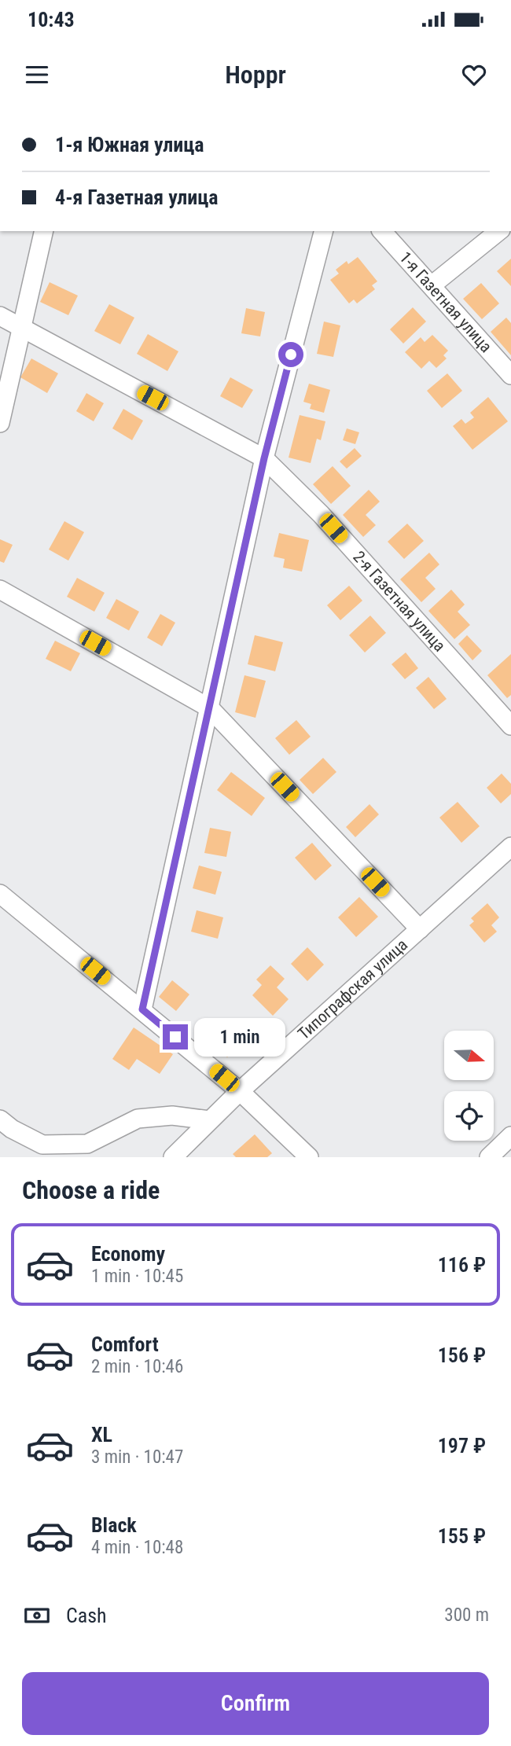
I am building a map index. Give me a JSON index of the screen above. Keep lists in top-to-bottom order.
{
  "streets": {
    "street": ["1-я Газетная улица", "2-я Газетная улица", "Типографская улица"]
  },
  "north": "right",
  "page": {
    "status": "10:43",
    "header": "Hoppr",
    "banner": ["1-я Южная улица", "4-я Газетная улица"],
    "bubble": "1 min",
    "heading": "Choose a ride",
    "list": [
      {
        "name": "Economy",
        "note": "1 min · 10:45",
        "value": "116 ₽"
      },
      {
        "name": "Comfort",
        "note": "2 min · 10:46",
        "value": "156 ₽"
      },
      {
        "name": "XL",
        "note": "3 min · 10:47",
        "value": "197 ₽"
      },
      {
        "name": "Black",
        "note": "4 min · 10:48",
        "value": "155 ₽"
      }
    ],
    "pay": ["Cash", "300 m"],
    "buttons": "Confirm"
  }
}
